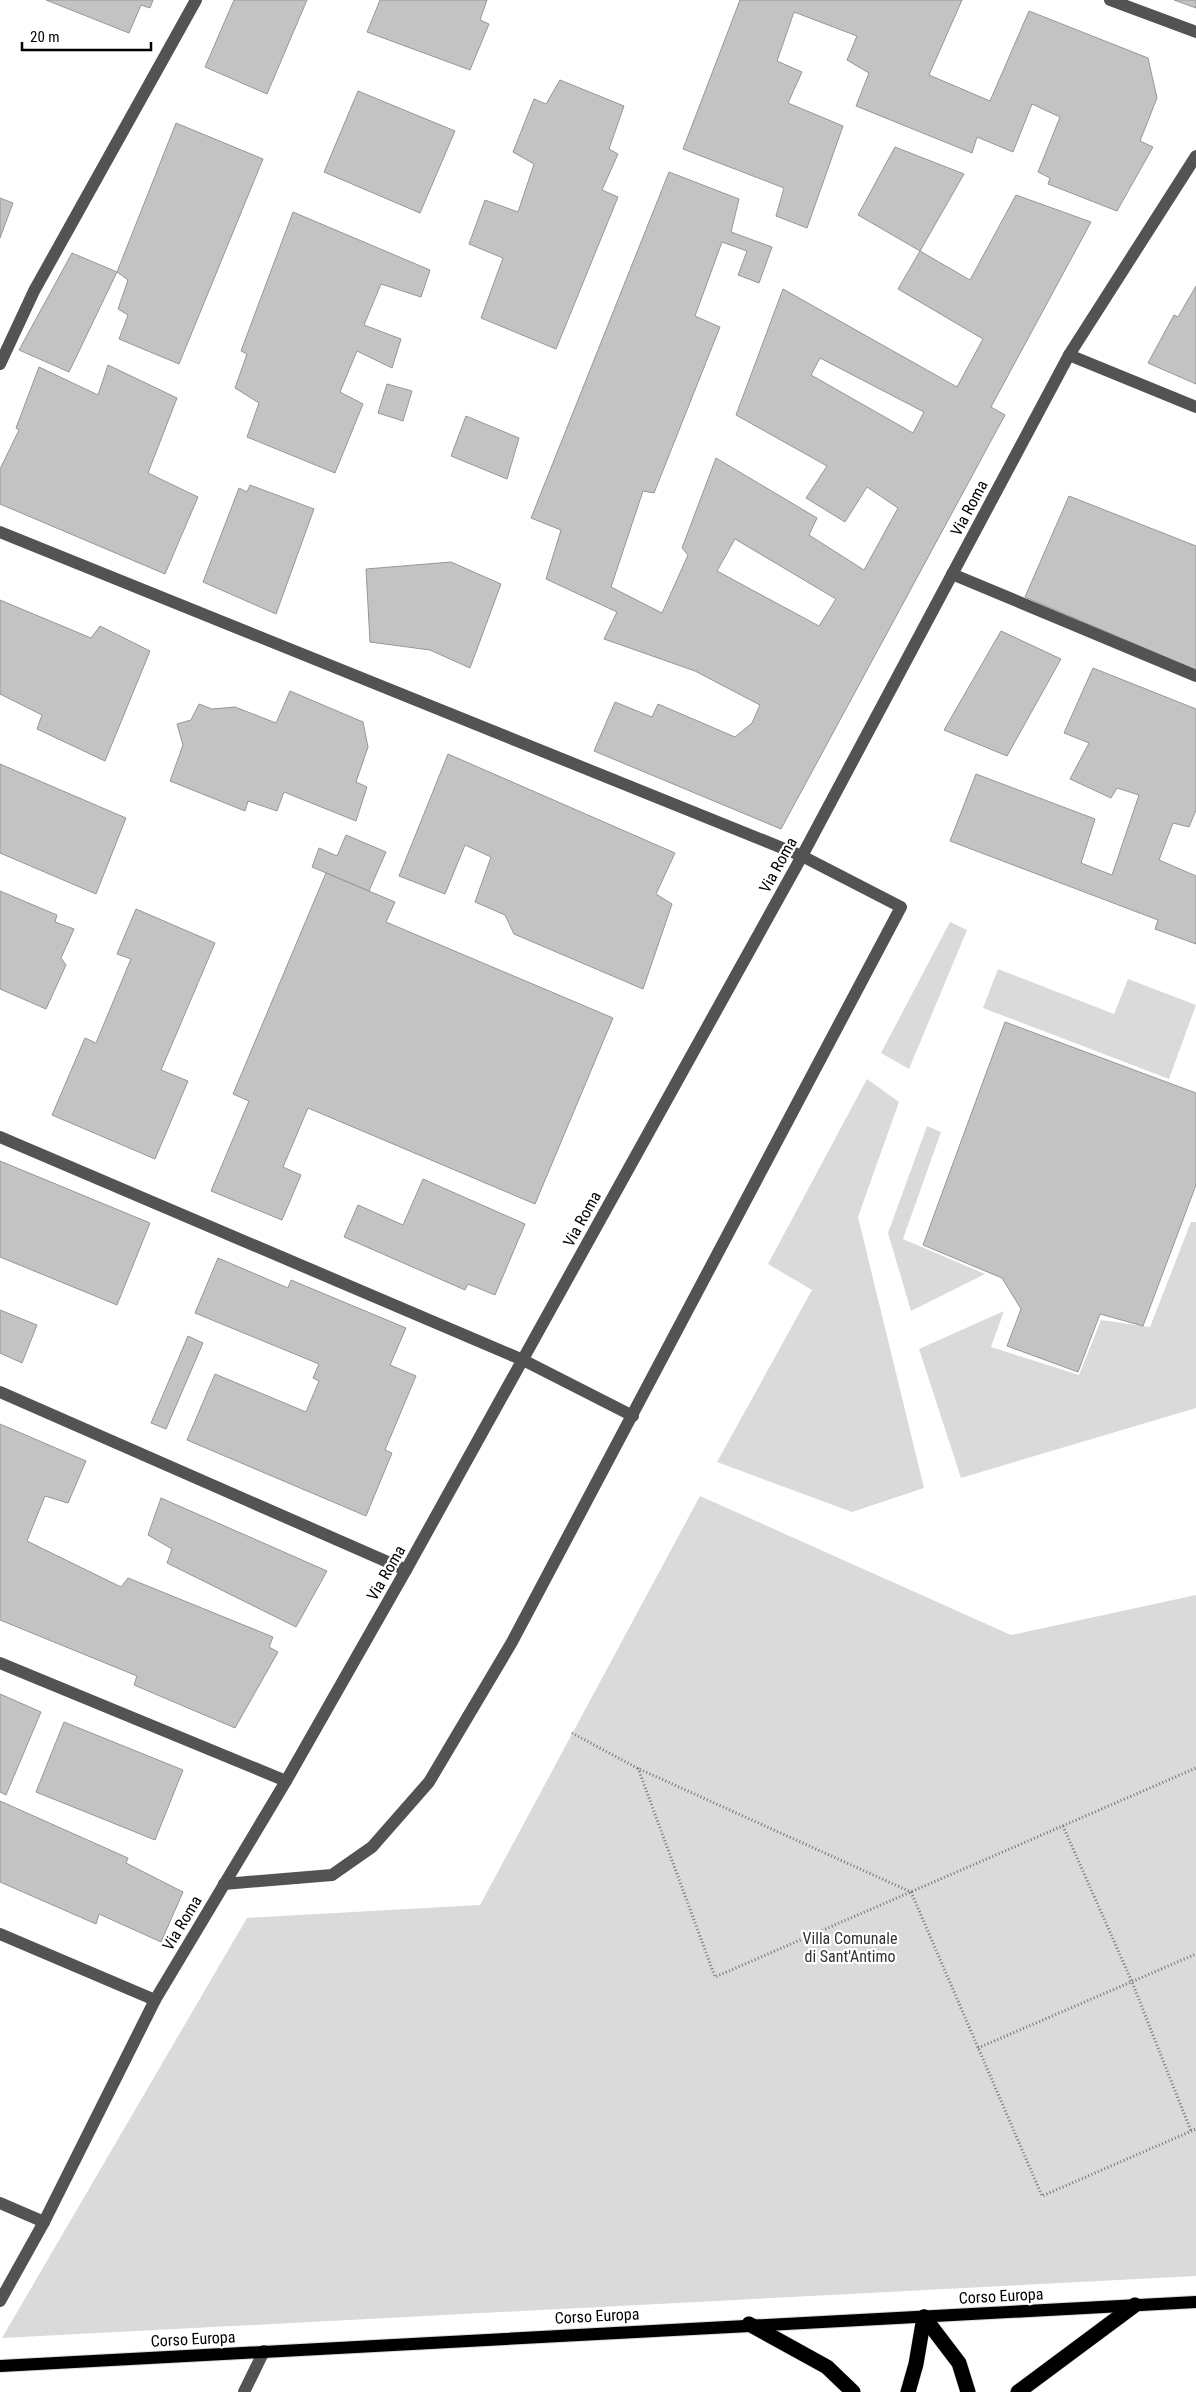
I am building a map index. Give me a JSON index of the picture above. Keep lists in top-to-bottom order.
{
  "streets": {
    "main road": ["Corso Europa"],
    "street": ["Via Roma"]
  },
  "parks": ["Villa Comunale di Sant'Antimo"],
  "scale_bar": "20 m"
}
